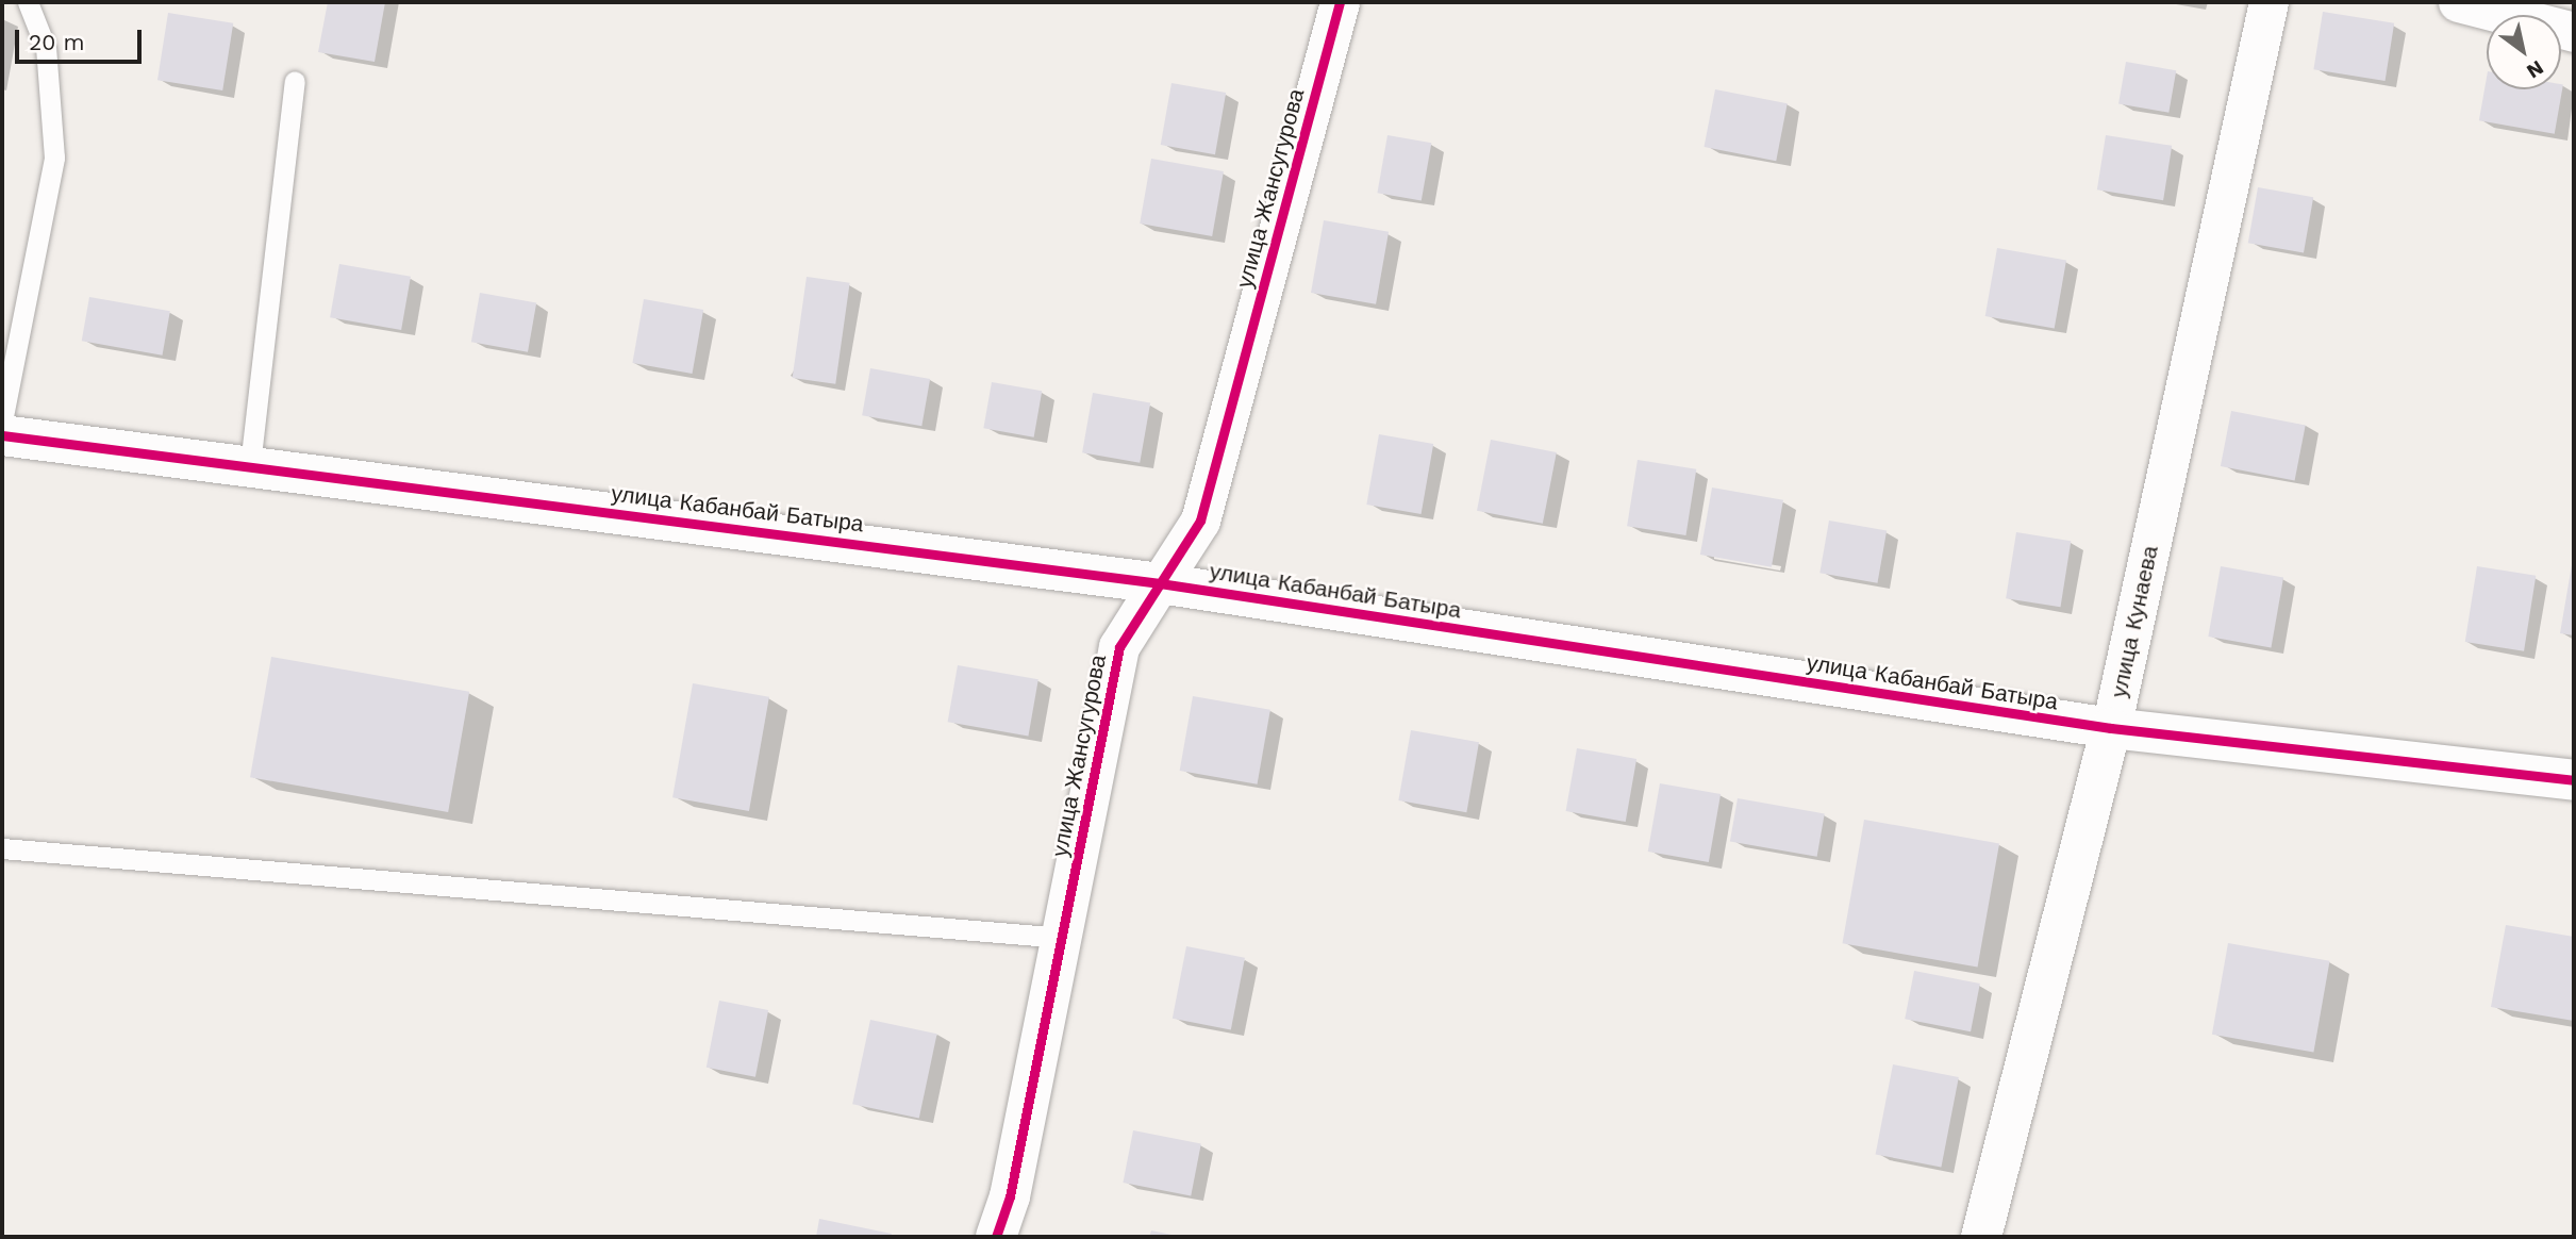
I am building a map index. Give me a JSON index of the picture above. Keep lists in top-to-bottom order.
{
  "streets": {
    "street": ["улица Жансугурова", "улица Кабанбай Батыра", "улица Кунаева"]
  },
  "crossings": [
    ["улица Жансугурова", "улица Кабанбай Батыра"],
    ["улица Кабанбай Батыра", "улица Кунаева"]
  ],
  "scale_bar": "20 m",
  "north": "bottom right"
}
